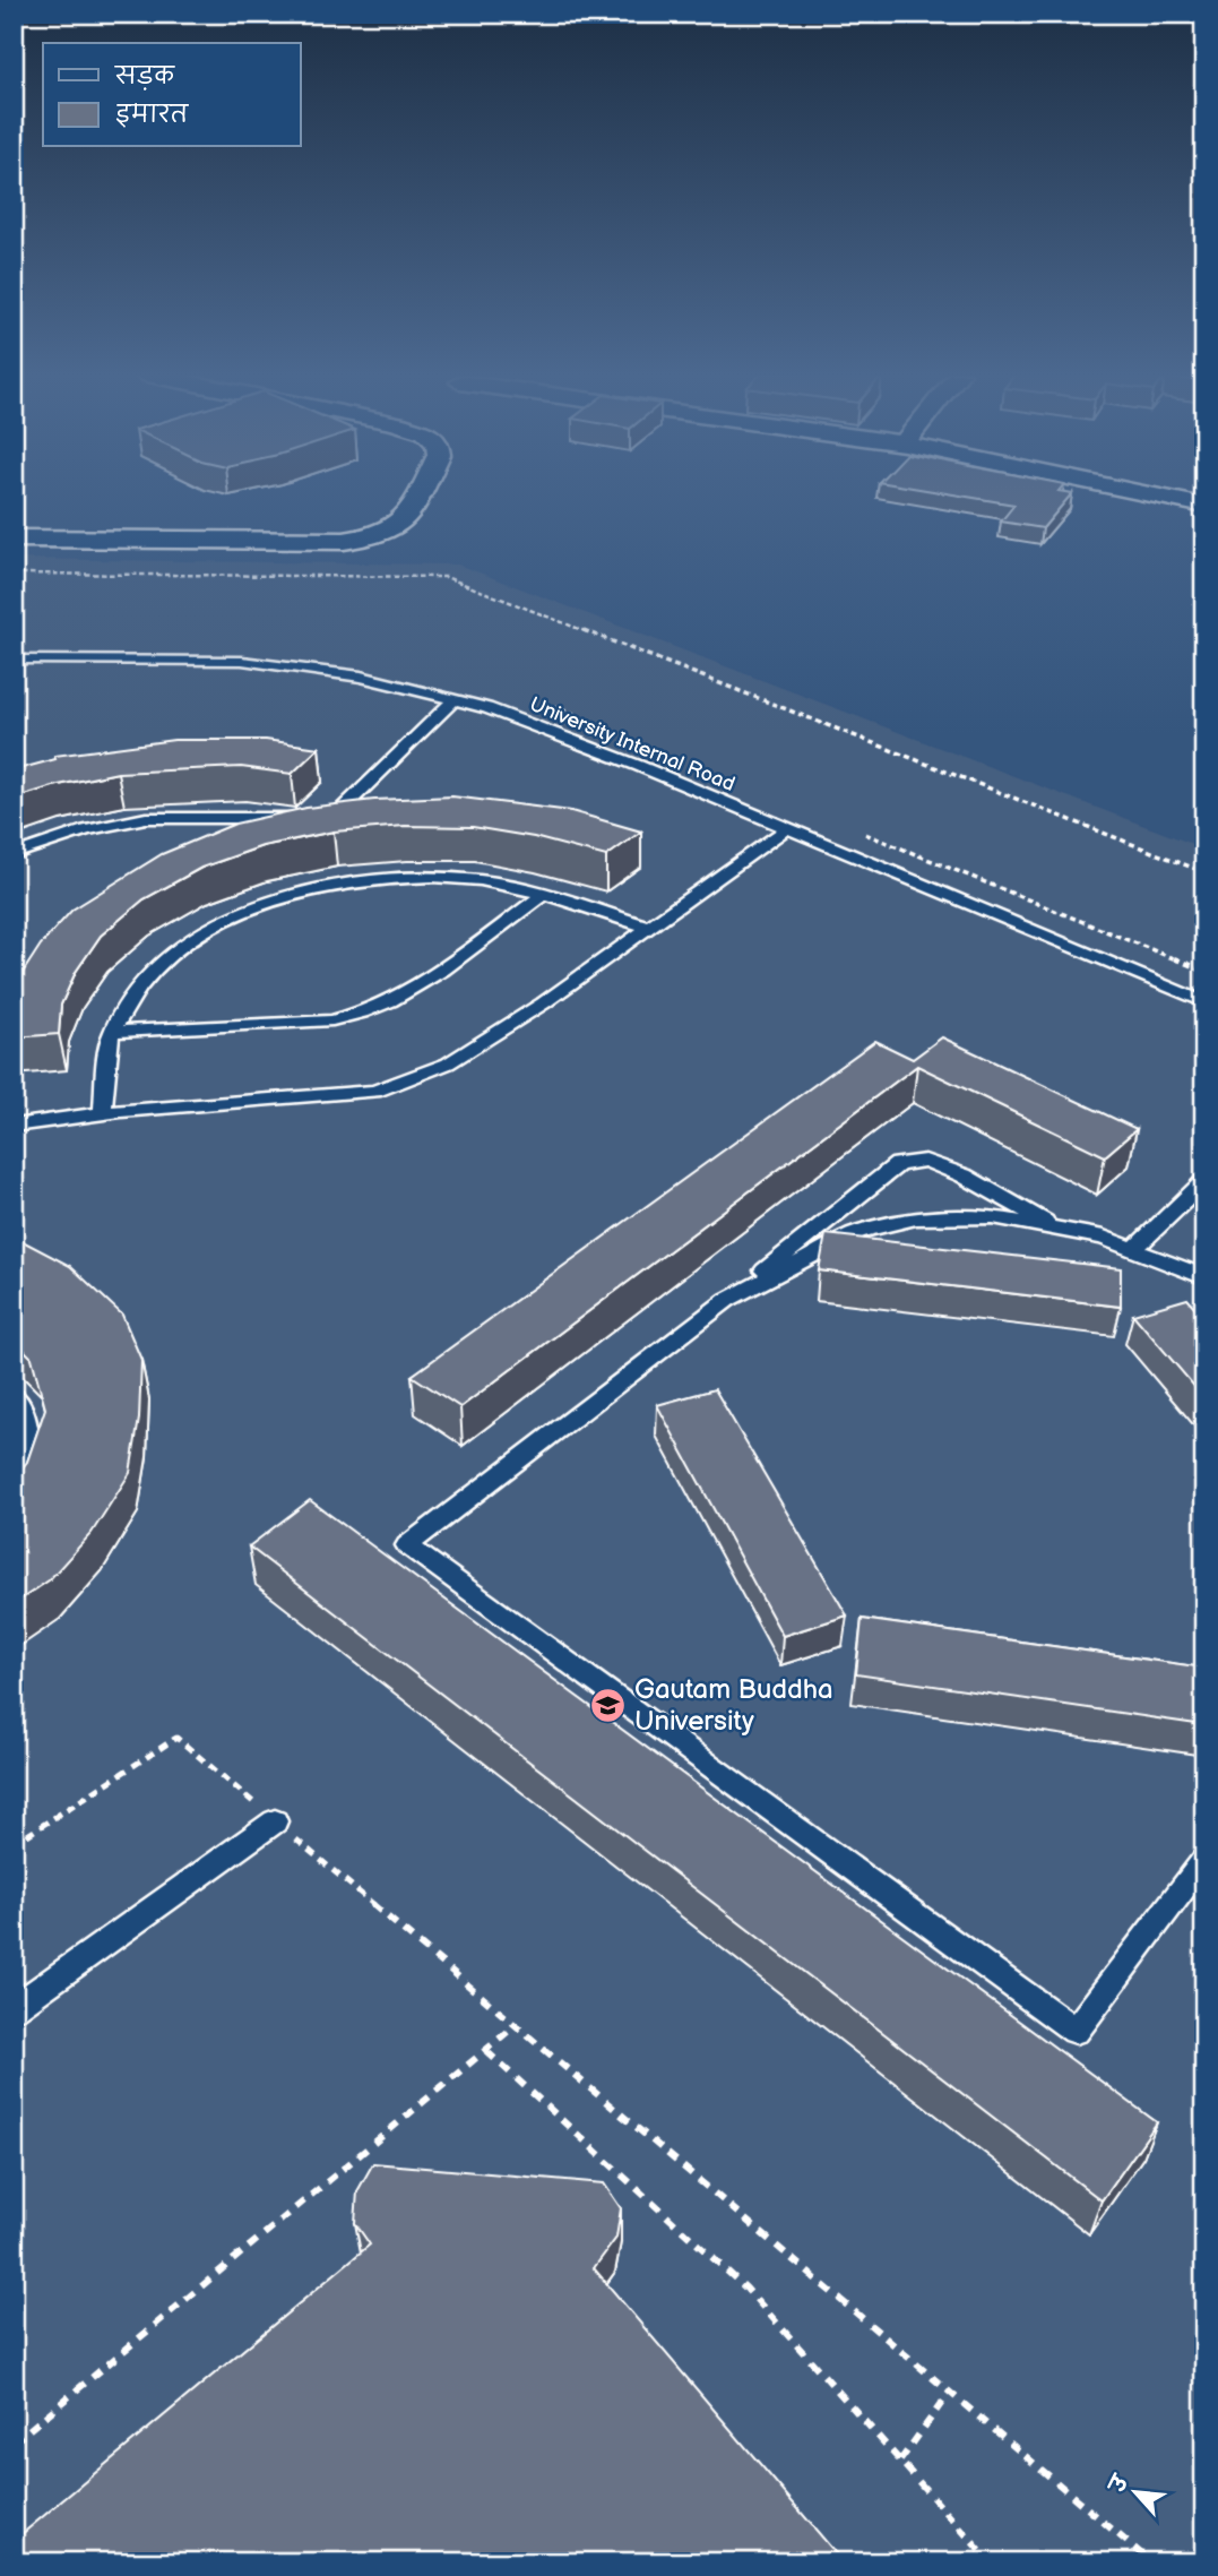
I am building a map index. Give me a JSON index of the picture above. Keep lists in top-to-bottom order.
{
  "streets": {
    "lane": ["University Internal Road"]
  },
  "places": {
    "school or university": ["Gautam Buddha University"]
  },
  "legend": ["सड़क", "इमारत"],
  "north": "top left"
}
